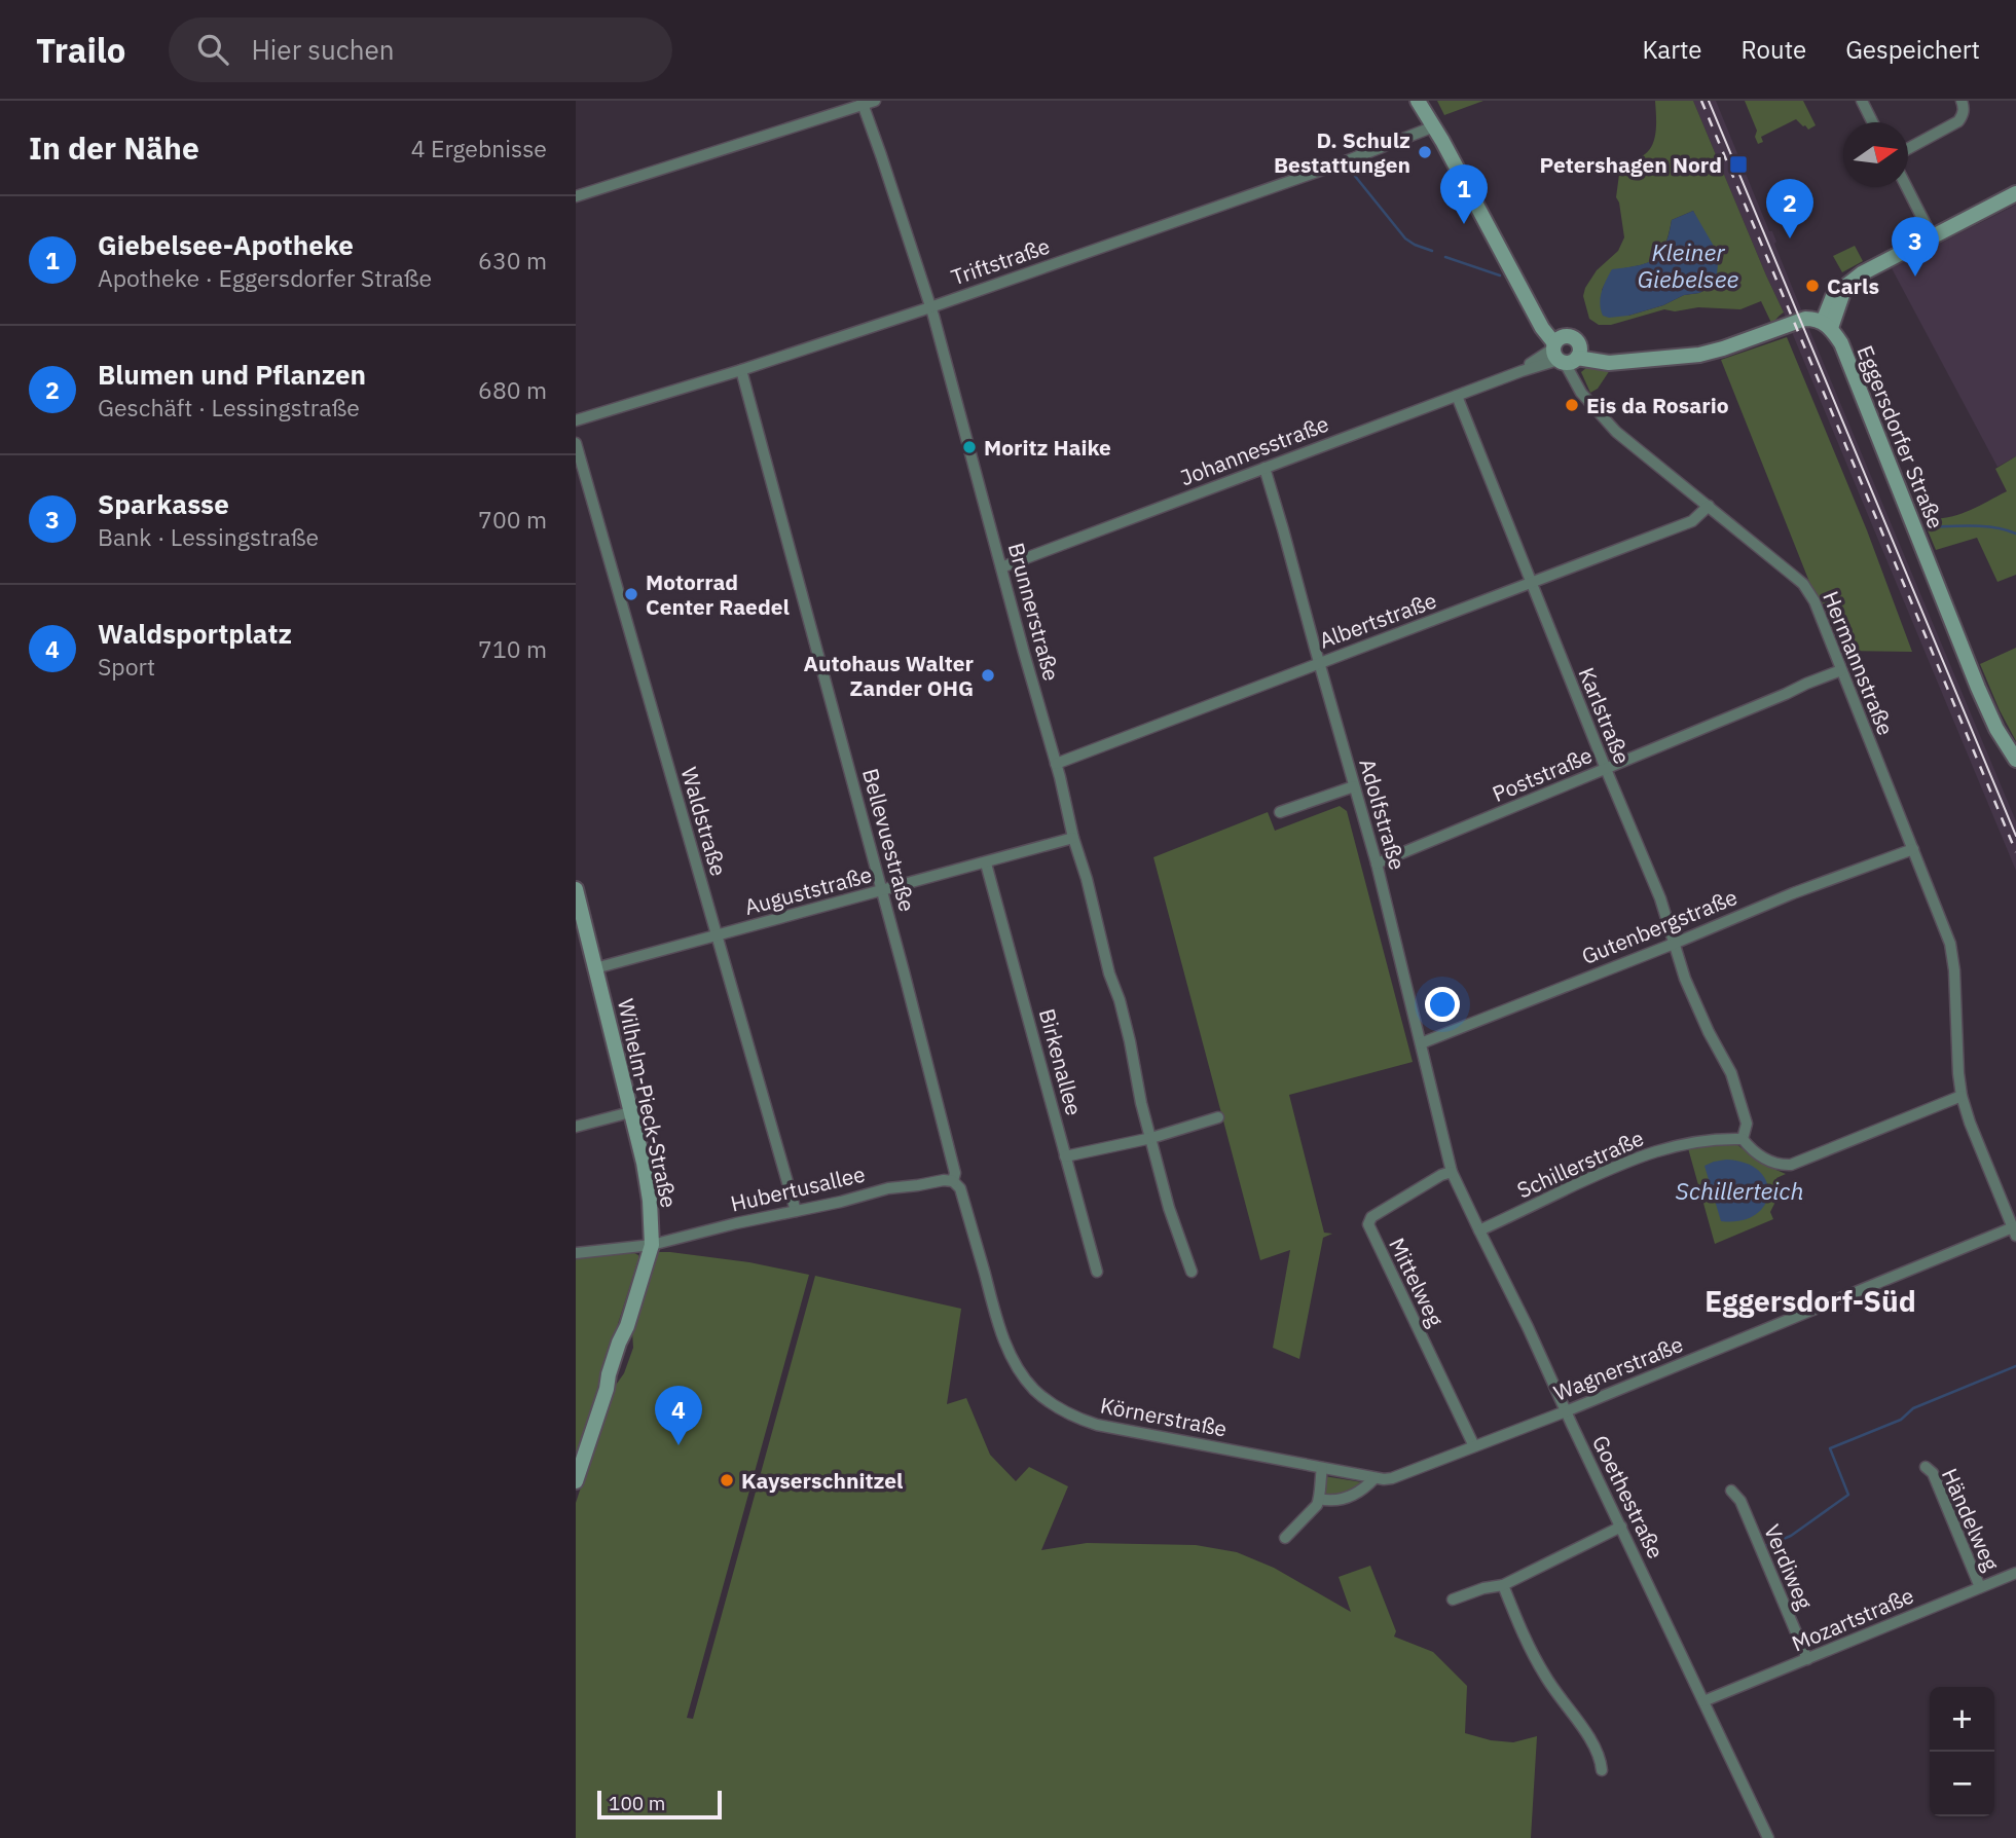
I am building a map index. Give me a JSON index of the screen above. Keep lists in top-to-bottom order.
{
  "streets": {
    "street": [
      "Triftstraße",
      "Eggersdorfer Straße",
      "Johannesstraße",
      "Brunnerstraße",
      "Albertstraße",
      "Hermannstraße",
      "Karlstraße",
      "Poststraße",
      "Adolfstraße",
      "Waldstraße",
      "Bellevuestraße",
      "Auguststraße",
      "Gutenbergstraße",
      "Birkenallee",
      "Wilhelm-Pieck-Straße",
      "Schillerstraße",
      "Hubertusallee",
      "Mittelweg",
      "Wagnerstraße",
      "Körnerstraße",
      "Goethestraße",
      "Händelweg",
      "Verdiweg",
      "Mozartstraße"
    ]
  },
  "crossings": [
    ["Triftstraße", "Brunnerstraße"],
    ["Triftstraße", "Bellevuestraße"],
    ["Johannesstraße", "Brunnerstraße"],
    ["Johannesstraße", "Hermannstraße"],
    ["Johannesstraße", "Karlstraße"],
    ["Johannesstraße", "Adolfstraße"],
    ["Brunnerstraße", "Albertstraße"],
    ["Brunnerstraße", "Auguststraße"],
    ["Albertstraße", "Hermannstraße"],
    ["Albertstraße", "Karlstraße"],
    ["Albertstraße", "Adolfstraße"],
    ["Hermannstraße", "Poststraße"],
    ["Hermannstraße", "Gutenbergstraße"],
    ["Hermannstraße", "Wagnerstraße"],
    ["Karlstraße", "Poststraße"],
    ["Karlstraße", "Gutenbergstraße"],
    ["Karlstraße", "Schillerstraße"],
    ["Poststraße", "Adolfstraße"],
    ["Adolfstraße", "Gutenbergstraße"],
    ["Adolfstraße", "Mittelweg"],
    ["Adolfstraße", "Goethestraße"],
    ["Waldstraße", "Auguststraße"],
    ["Waldstraße", "Hubertusallee"],
    ["Bellevuestraße", "Auguststraße"],
    ["Bellevuestraße", "Hubertusallee"],
    ["Bellevuestraße", "Körnerstraße"],
    ["Auguststraße", "Birkenallee"],
    ["Auguststraße", "Wilhelm-Pieck-Straße"],
    ["Wilhelm-Pieck-Straße", "Hubertusallee"],
    ["Schillerstraße", "Goethestraße"],
    ["Mittelweg", "Wagnerstraße"],
    ["Mittelweg", "Goethestraße"],
    ["Wagnerstraße", "Körnerstraße"],
    ["Wagnerstraße", "Goethestraße"],
    ["Goethestraße", "Mozartstraße"],
    ["Händelweg", "Mozartstraße"],
    ["Verdiweg", "Mozartstraße"]
  ],
  "districts": ["Eggersdorf-Süd"],
  "water": ["Kleiner Giebelsee", "Schillerteich"],
  "places": {
    "other": [
      "D. Schulz Bestattungen",
      "Carls",
      "Eis da Rosario",
      "Moritz Haike",
      "Motorrad Center Raedel",
      "Autohaus Walter Zander OHG",
      "Kayserschnitzel"
    ],
    "transit": ["Petershagen Nord"]
  },
  "scale_bar": "100 m",
  "north": "right",
  "page": {
    "header": "Trailo",
    "search": "Hier suchen",
    "nav": ["Karte", "Route", "Gespeichert"],
    "heading": ["In der Nähe", "4 Ergebnisse"],
    "pins": [
      "1",
      "2",
      "3",
      "4"
    ],
    "list": [
      {
        "mark": "1",
        "name": "Giebelsee-Apotheke",
        "note": "Apotheke · Eggersdorfer Straße",
        "value": "630 m"
      },
      {
        "mark": "2",
        "name": "Blumen und Pflanzen",
        "note": "Geschäft · Lessingstraße",
        "value": "680 m"
      },
      {
        "mark": "3",
        "name": "Sparkasse",
        "note": "Bank · Lessingstraße",
        "value": "700 m"
      },
      {
        "mark": "4",
        "name": "Waldsportplatz",
        "note": "Sport",
        "value": "710 m"
      }
    ],
    "map_buttons": ["+", "−"],
    "scale": "100 m"
  }
}
